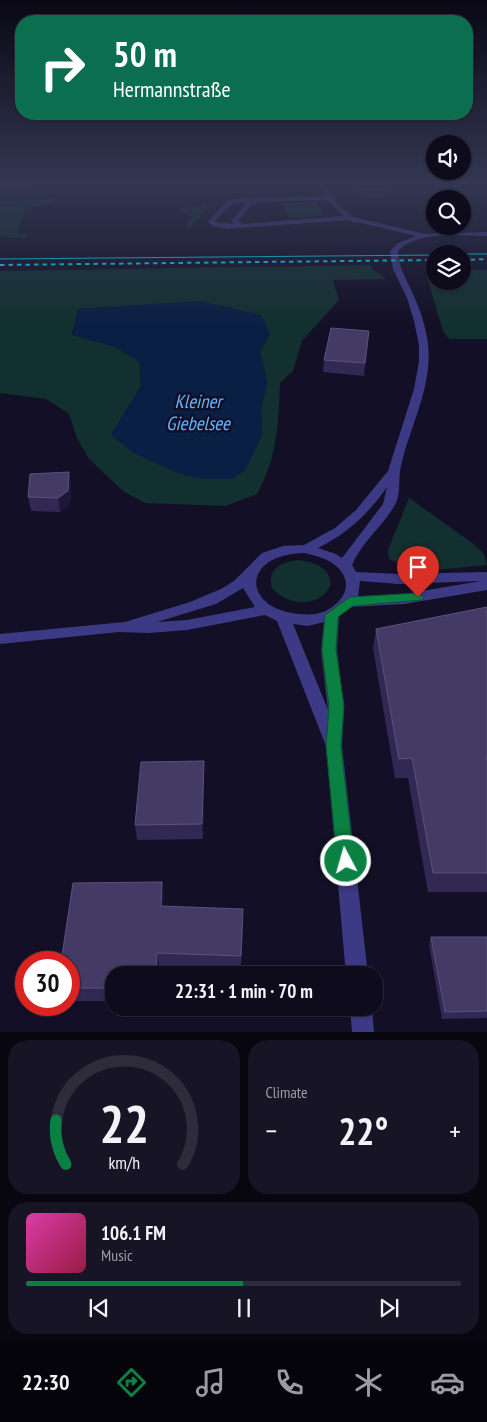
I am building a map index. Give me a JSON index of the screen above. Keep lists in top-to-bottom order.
{
  "water": ["Kleiner Giebelsee"],
  "page": {
    "turn": ["50 m", "Hermannstraße"],
    "limit": "30",
    "trip": "22:31 · 1 min · 70 m",
    "tile": "Climate",
    "heat": ["−", "22°", "+"],
    "song": ["106.1 FM", "Music"],
    "tabs": "22:30",
    "gauge": ["22", "km/h"]
  }
}
